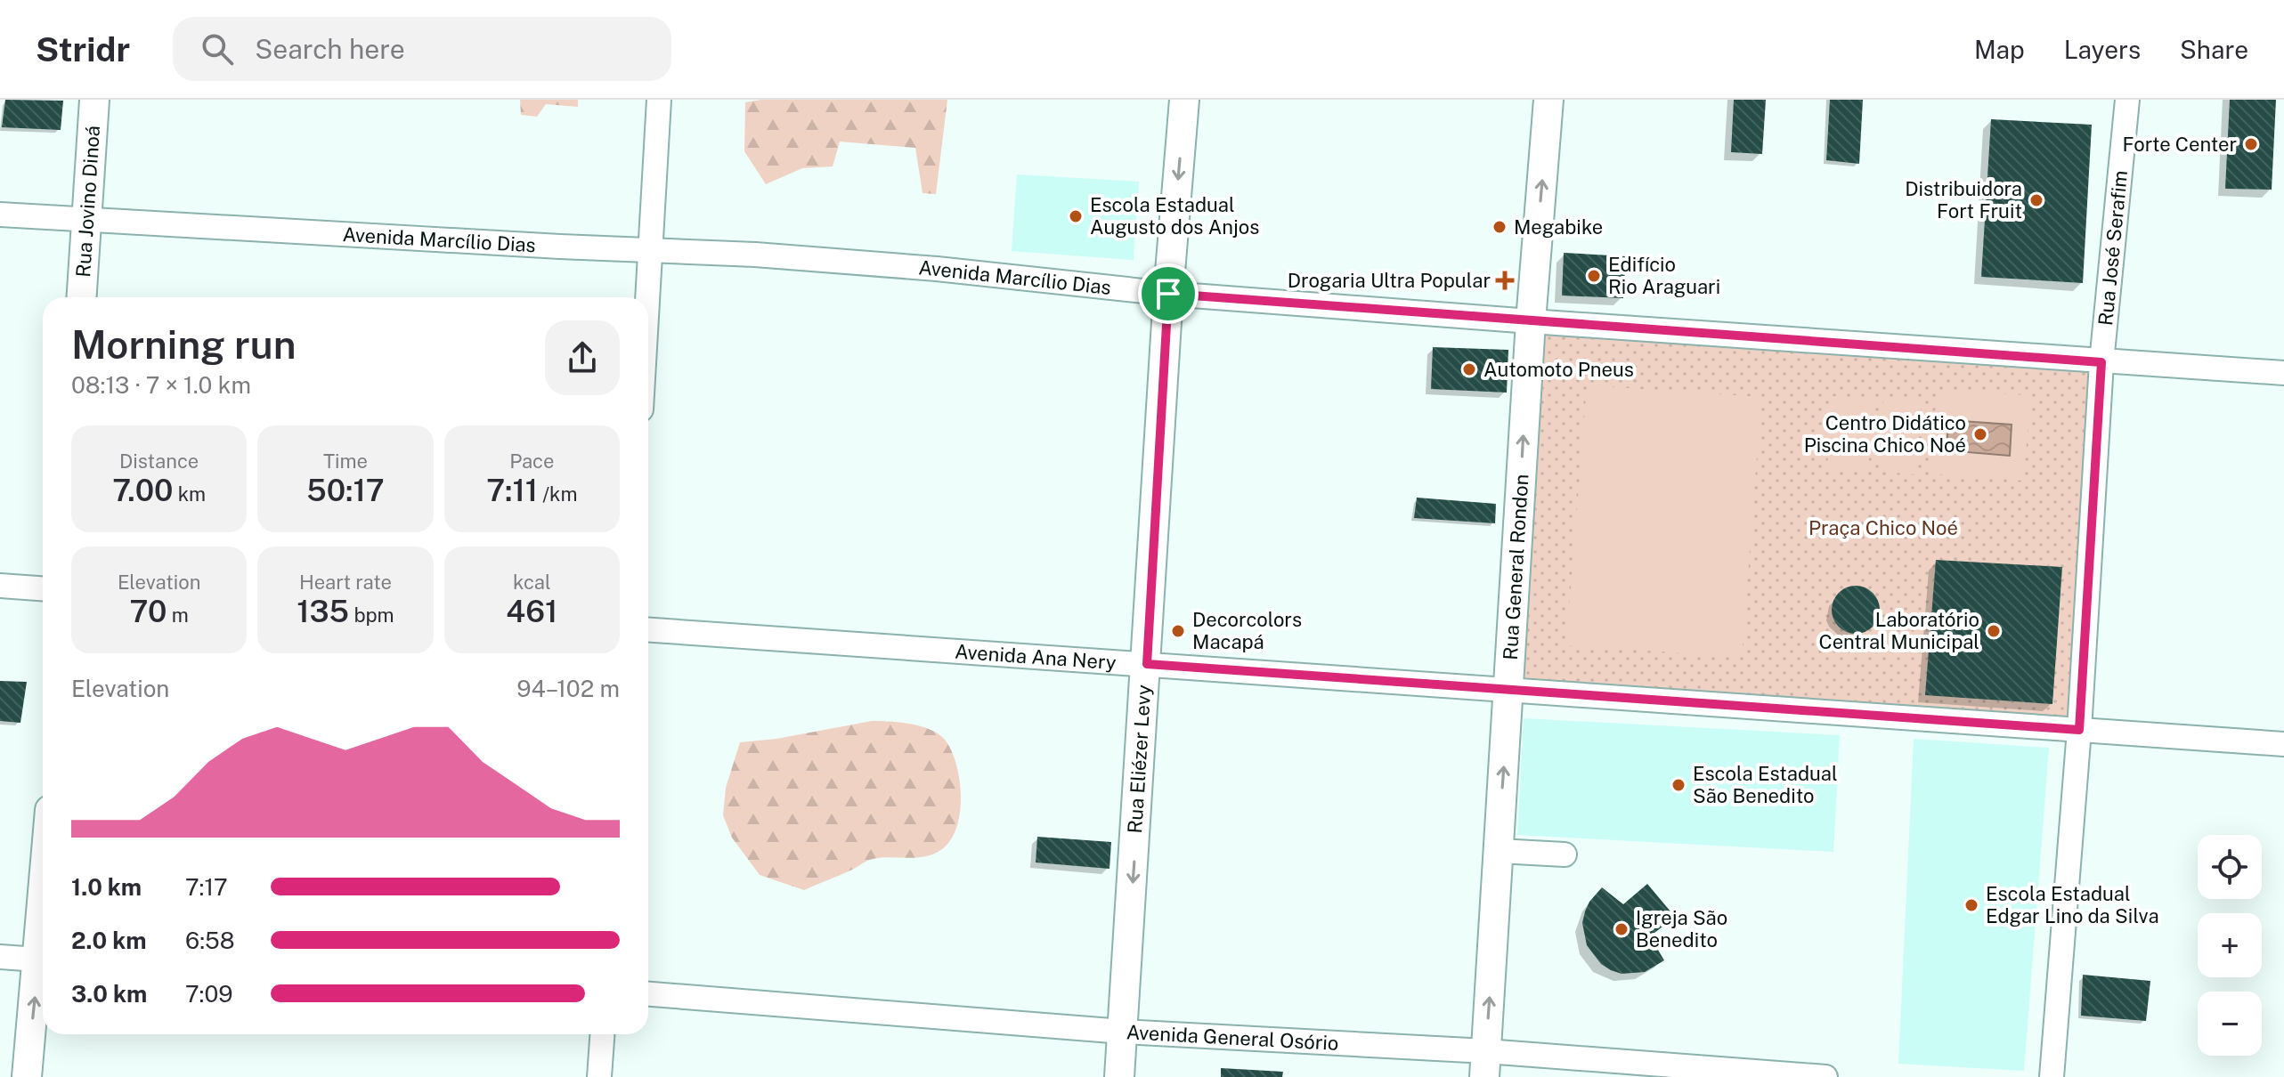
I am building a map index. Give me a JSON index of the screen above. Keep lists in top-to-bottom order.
{
  "streets": {
    "main road": ["Rua Jovino Dinoá", "Rua General Rondon", "Rua Eliézer Levy"],
    "street": [
      "Avenida Marcílio Dias",
      "Rua José Serafim",
      "Avenida Ana Nery",
      "Avenida General Osório"
    ]
  },
  "crossings": [
    ["Rua Jovino Dinoá", "Avenida Marcílio Dias"],
    ["Avenida Marcílio Dias", "Rua José Serafim"],
    ["Avenida Marcílio Dias", "Rua General Rondon"],
    ["Avenida Marcílio Dias", "Rua Eliézer Levy"],
    ["Rua José Serafim", "Avenida Ana Nery"],
    ["Rua General Rondon", "Avenida Ana Nery"],
    ["Rua General Rondon", "Avenida General Osório"],
    ["Avenida Ana Nery", "Rua Eliézer Levy"],
    ["Rua Eliézer Levy", "Avenida General Osório"]
  ],
  "one_way": ["Rua General Rondon", "Rua Eliézer Levy"],
  "parks": ["Praça Chico Noé"],
  "places": {
    "other": [
      "Forte Center",
      "Distribuidora Fort Fruit",
      "Escola Estadual Augusto dos Anjos",
      "Megabike",
      "Edifício Rio Araguari",
      "Automoto Pneus",
      "Centro Didático Piscina Chico Noé",
      "Decorcolors Macapá",
      "Laboratório Central Municipal",
      "Escola Estadual São Benedito",
      "Escola Estadual Edgar Lino da Silva",
      "Igreja São Benedito"
    ],
    "health": ["Drogaria Ultra Popular"]
  },
  "page": {
    "header": "Stridr",
    "search": "Search here",
    "nav": ["Map", "Layers", "Share"],
    "heading": ["Morning run", "08:13 · 7 × 1.0 km"],
    "stats": [
      ["Distance", "7.00 km"],
      ["Time", "50:17"],
      ["Pace", "7:11 /km"],
      ["Elevation", "70 m"],
      ["Heart rate", "135 bpm"],
      ["kcal", "461"]
    ],
    "chart": ["Elevation", "94–102 m"],
    "map_buttons": ["+", "−"],
    "list": [
      {
        "name": "1.0 km",
        "note": "7:17"
      },
      {
        "name": "2.0 km",
        "note": "6:58"
      },
      {
        "name": "3.0 km",
        "note": "7:09"
      }
    ]
  }
}
